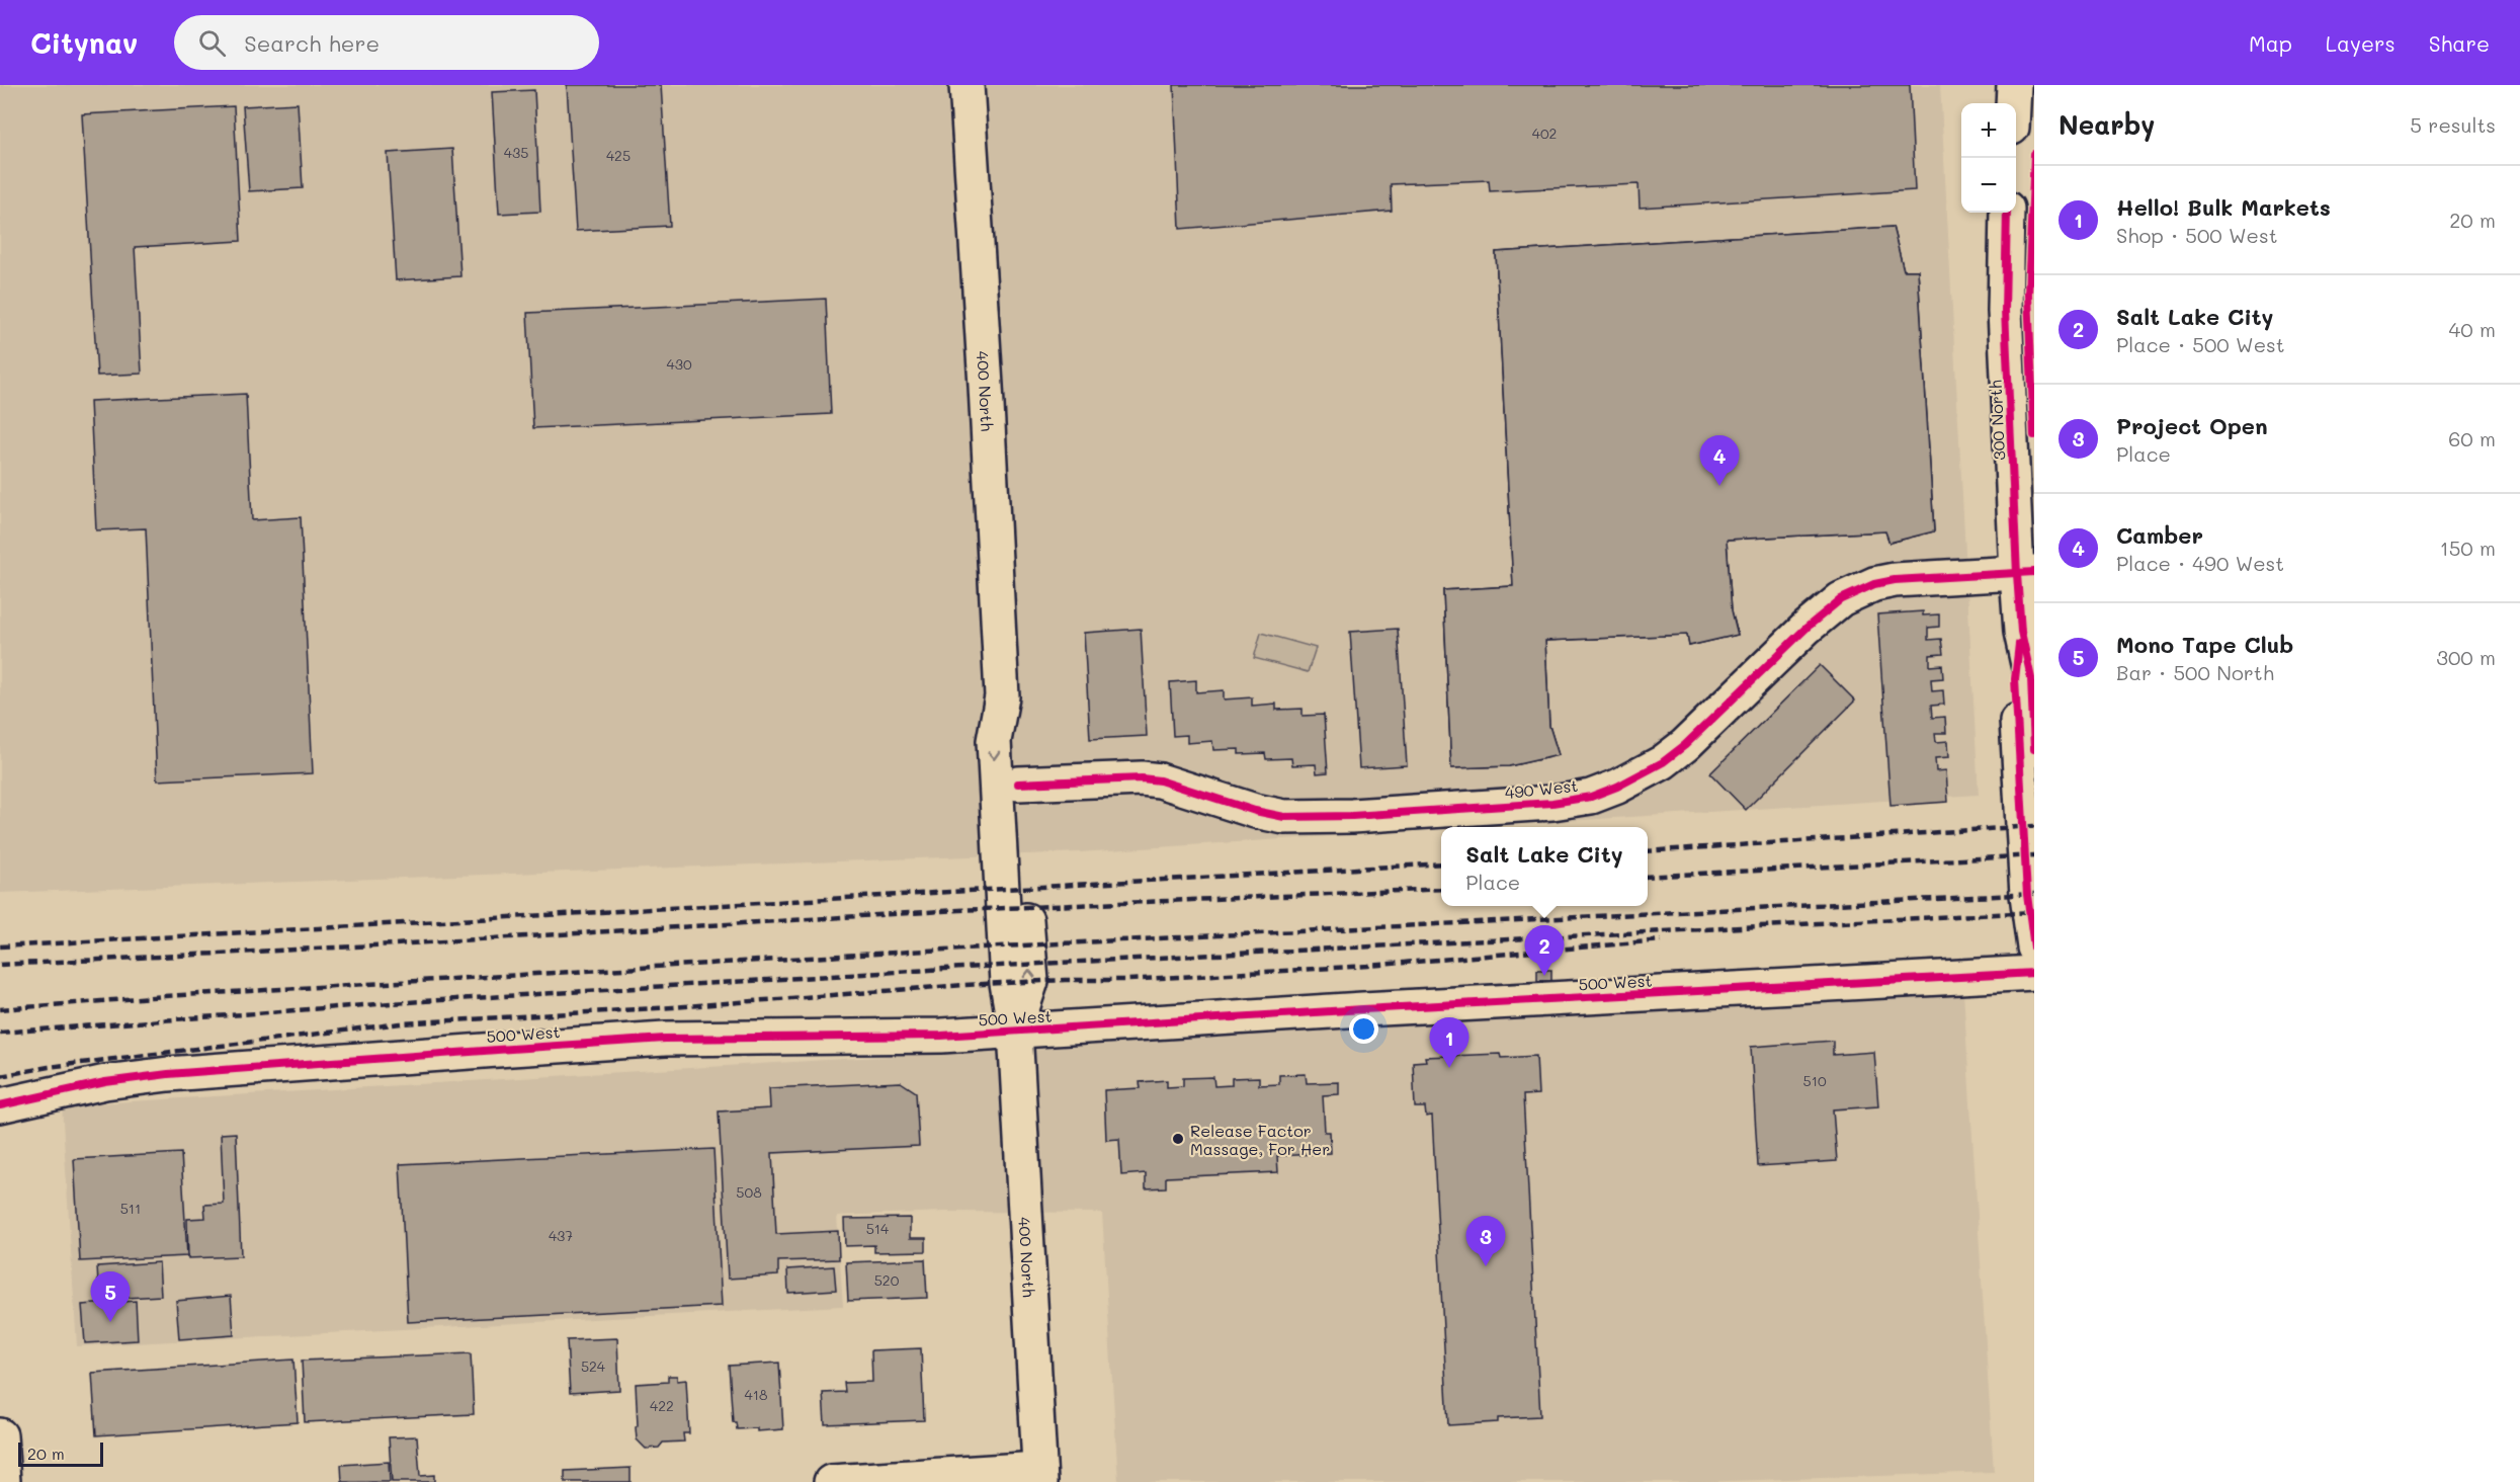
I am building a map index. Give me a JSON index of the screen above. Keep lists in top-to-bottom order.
{
  "streets": {
    "street": [
      "400 North",
      "300 North",
      "490 West",
      "500 West"
    ]
  },
  "crossings": [
    ["400 North", "490 West"],
    ["400 North", "500 West"],
    ["300 North", "490 West"]
  ],
  "places": ["Release Factor Massage, For Her"],
  "house_numbers": [
    "402",
    "435",
    "425",
    "430",
    "510",
    "508",
    "511",
    "514",
    "437",
    "520",
    "524",
    "418",
    "422"
  ],
  "scale_bar": "20 m",
  "page": {
    "header": "Citynav",
    "search": "Search here",
    "nav": ["Map", "Layers", "Share"],
    "heading": ["Nearby", "5 results"],
    "map_buttons": ["+", "−"],
    "list": [
      {
        "mark": "1",
        "name": "Hello! Bulk Markets",
        "note": "Shop · 500 West",
        "value": "20 m"
      },
      {
        "mark": "2",
        "name": "Salt Lake City",
        "note": "Place · 500 West",
        "value": "40 m"
      },
      {
        "mark": "3",
        "name": "Project Open",
        "note": "Place",
        "value": "60 m"
      },
      {
        "mark": "4",
        "name": "Camber",
        "note": "Place · 490 West",
        "value": "150 m"
      },
      {
        "mark": "5",
        "name": "Mono Tape Club",
        "note": "Bar · 500 North",
        "value": "300 m"
      }
    ],
    "pins": [
      "4",
      "2",
      "1",
      "3",
      "5"
    ],
    "popup": ["Salt Lake City", "Place"],
    "scale": "20 m"
  }
}
